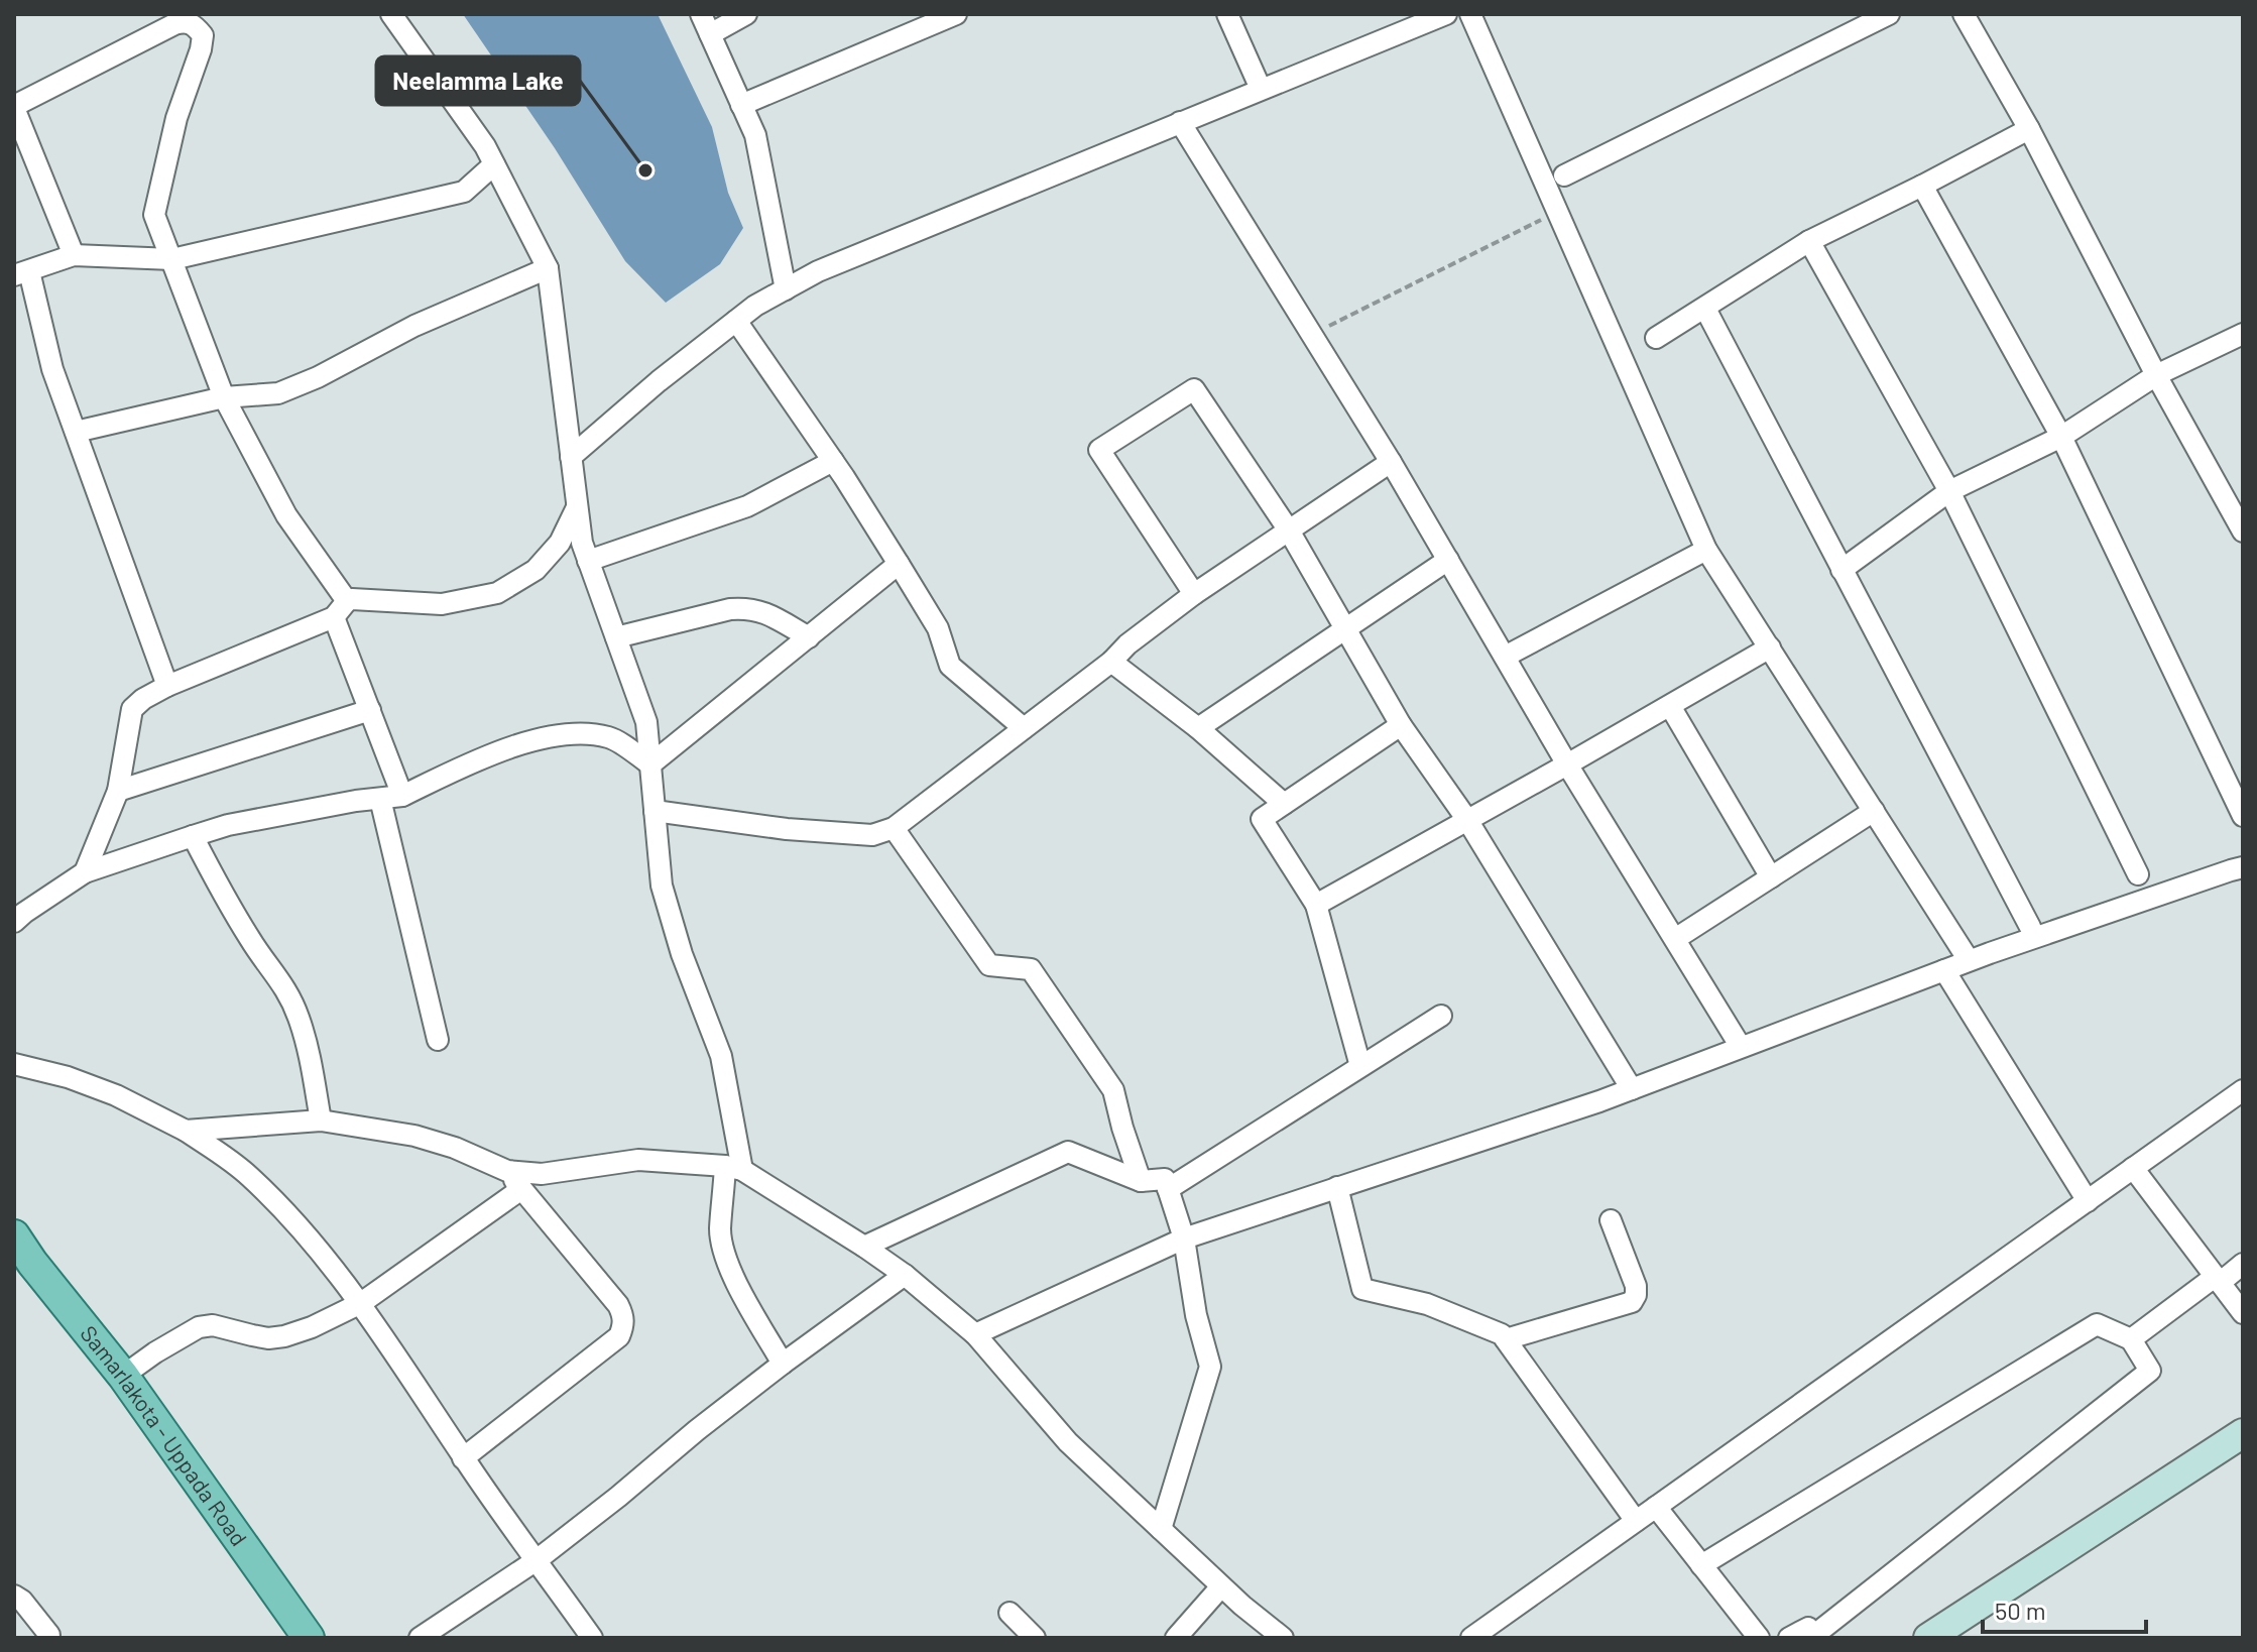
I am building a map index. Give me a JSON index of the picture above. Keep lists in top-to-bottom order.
{
  "streets": {
    "main road": ["Samarlakota - Uppada Road"]
  },
  "places": ["Neelamma Lake"],
  "scale_bar": "50 m"
}
